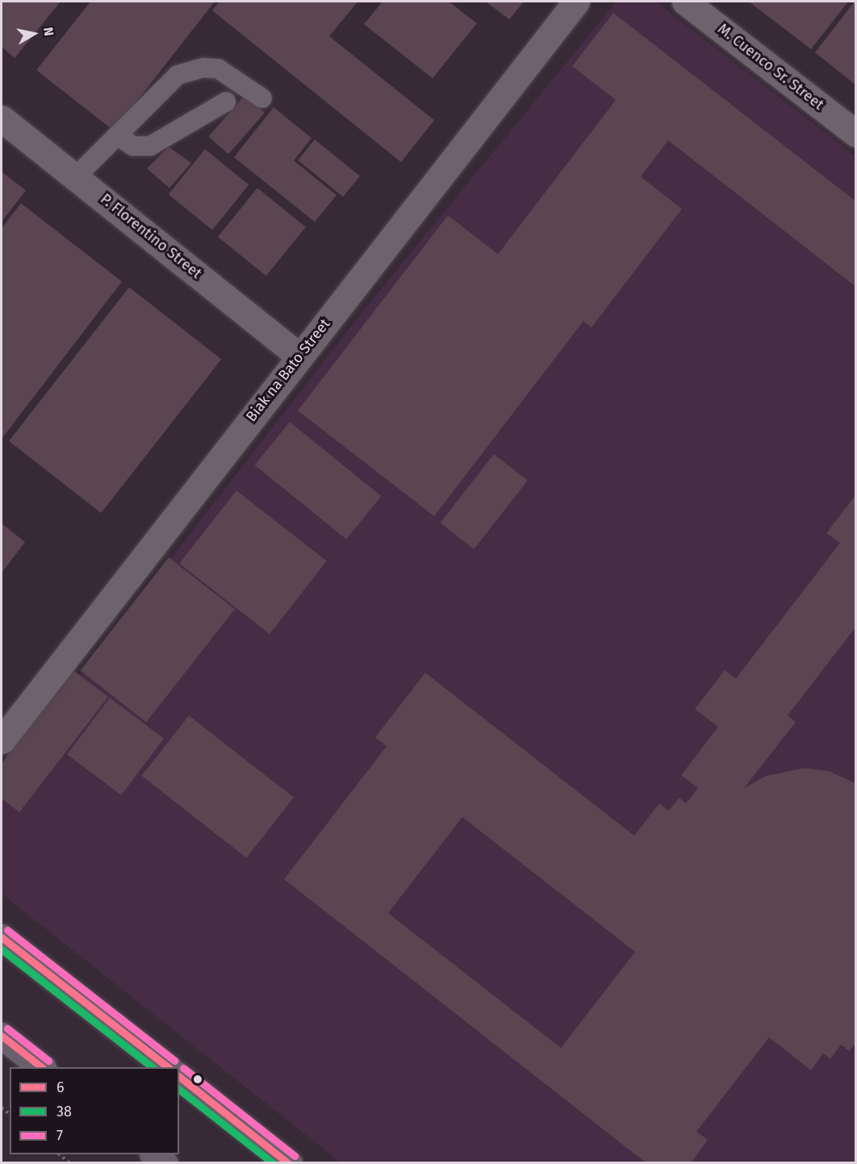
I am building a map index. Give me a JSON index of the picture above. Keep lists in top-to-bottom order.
{
  "streets": {
    "street": ["M. Cuenco Sr. Street", "P. Florentino Street", "Biak na Bato Street"]
  },
  "crossings": [
    ["P. Florentino Street", "Biak na Bato Street"]
  ],
  "lines": ["transit line 7", "transit line 6", "transit line 38"],
  "legend": ["6", "38", "7"],
  "north": "right"
}
